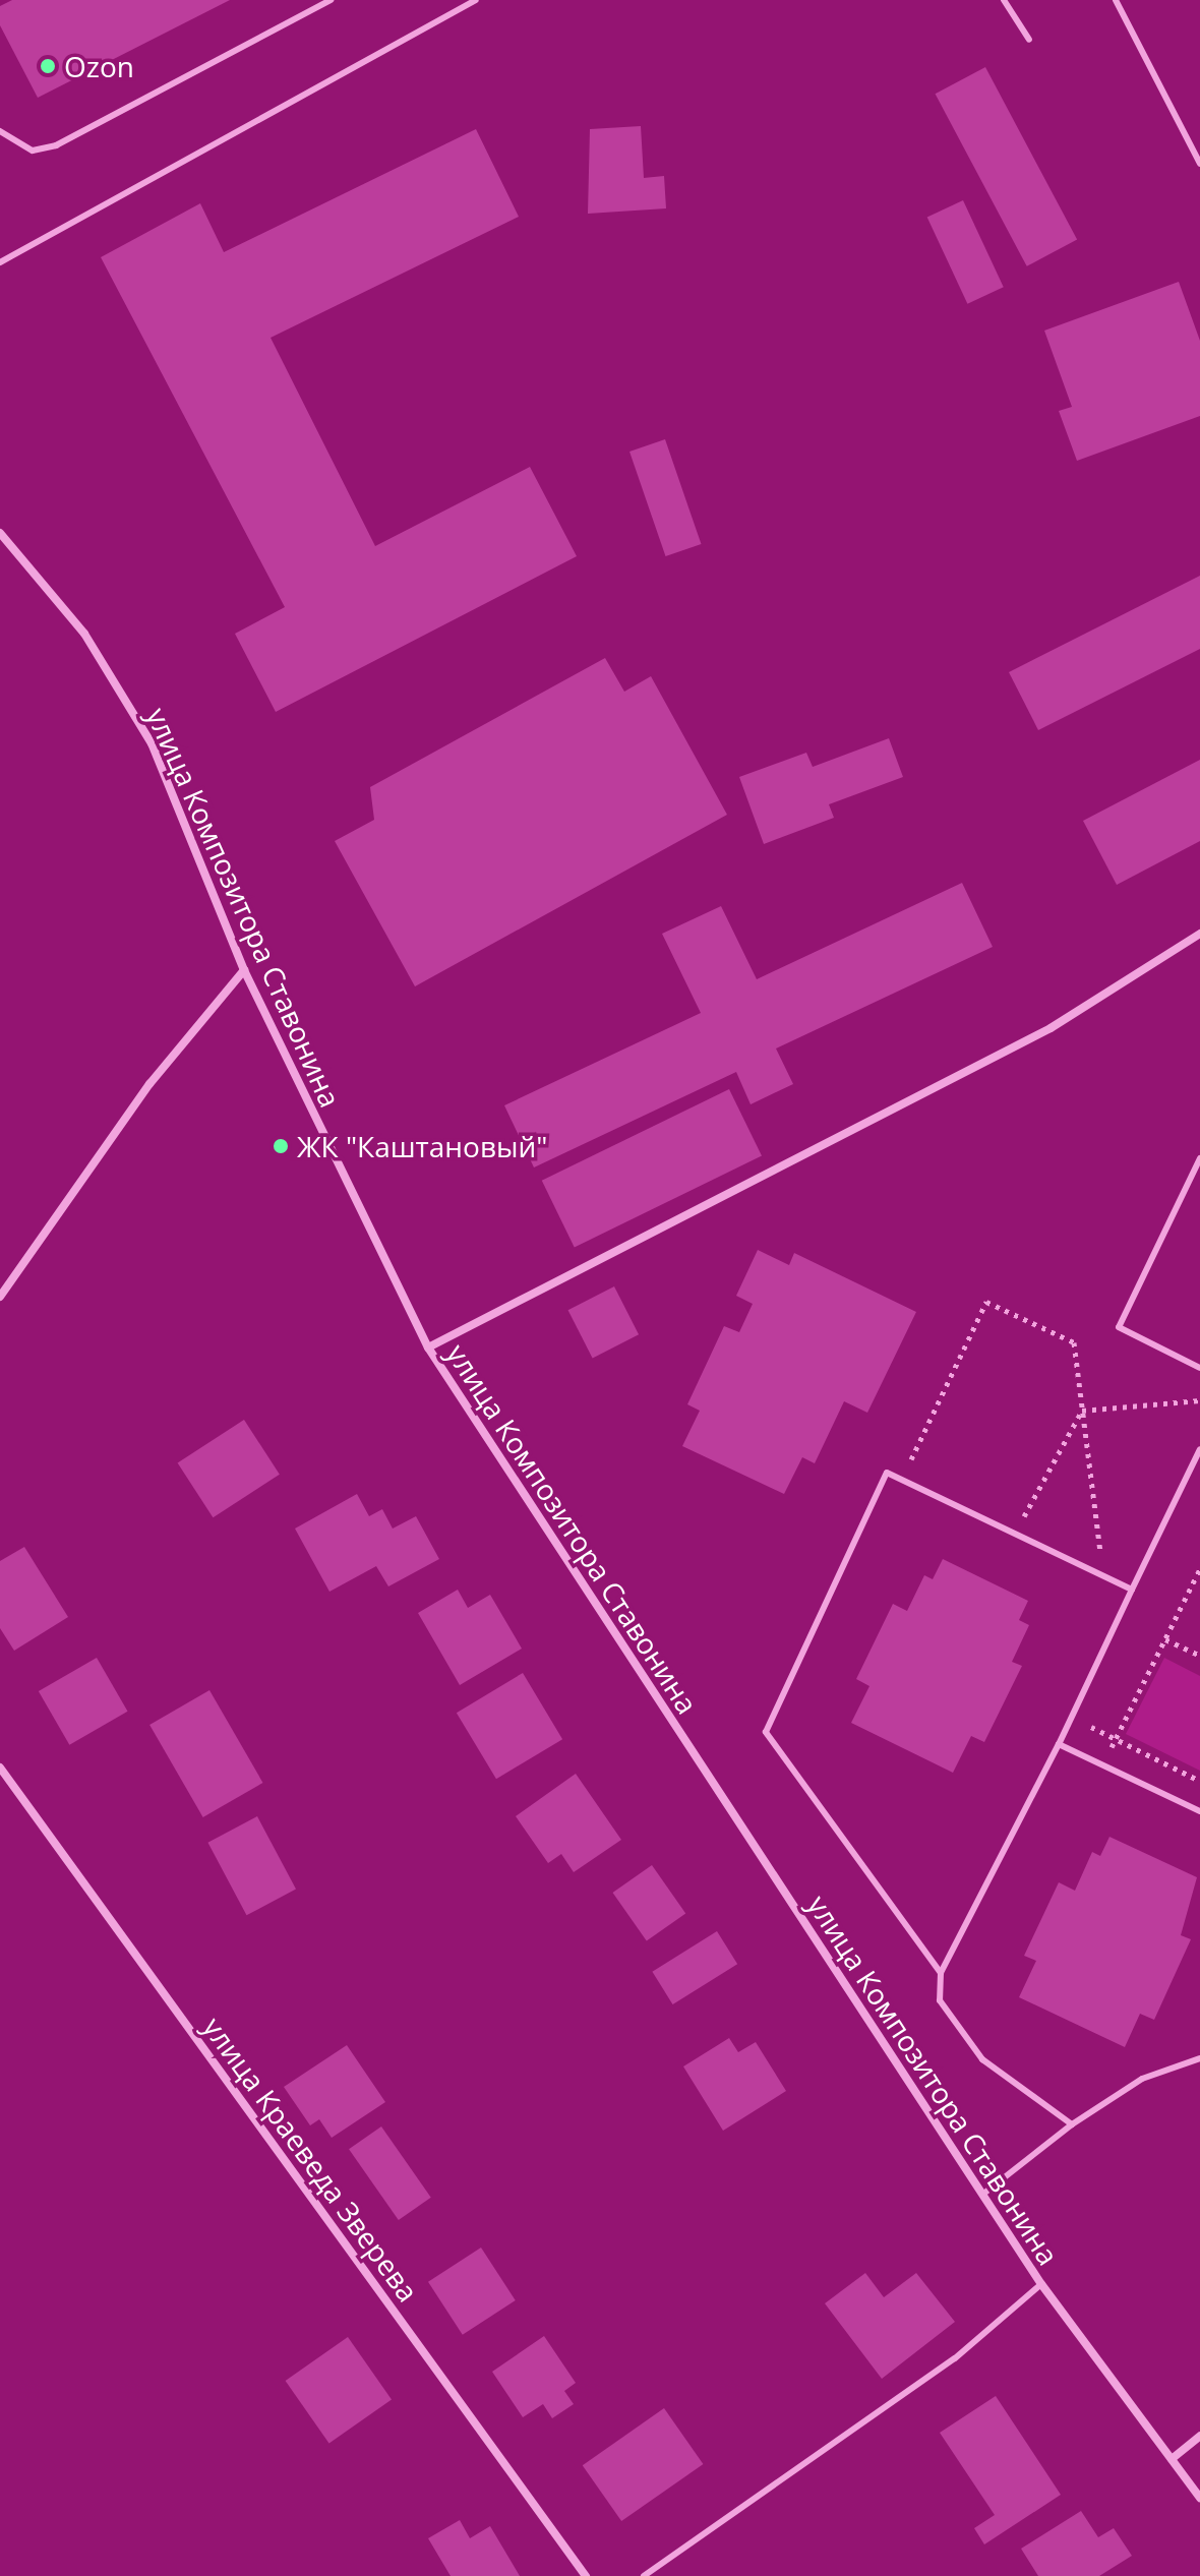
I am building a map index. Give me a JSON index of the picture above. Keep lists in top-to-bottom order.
{
  "streets": {
    "street": ["улица Композитора Ставонина", "улица Краеведа Зверева"]
  },
  "places": ["Ozon", "ЖК \"Каштановый\""]
}
